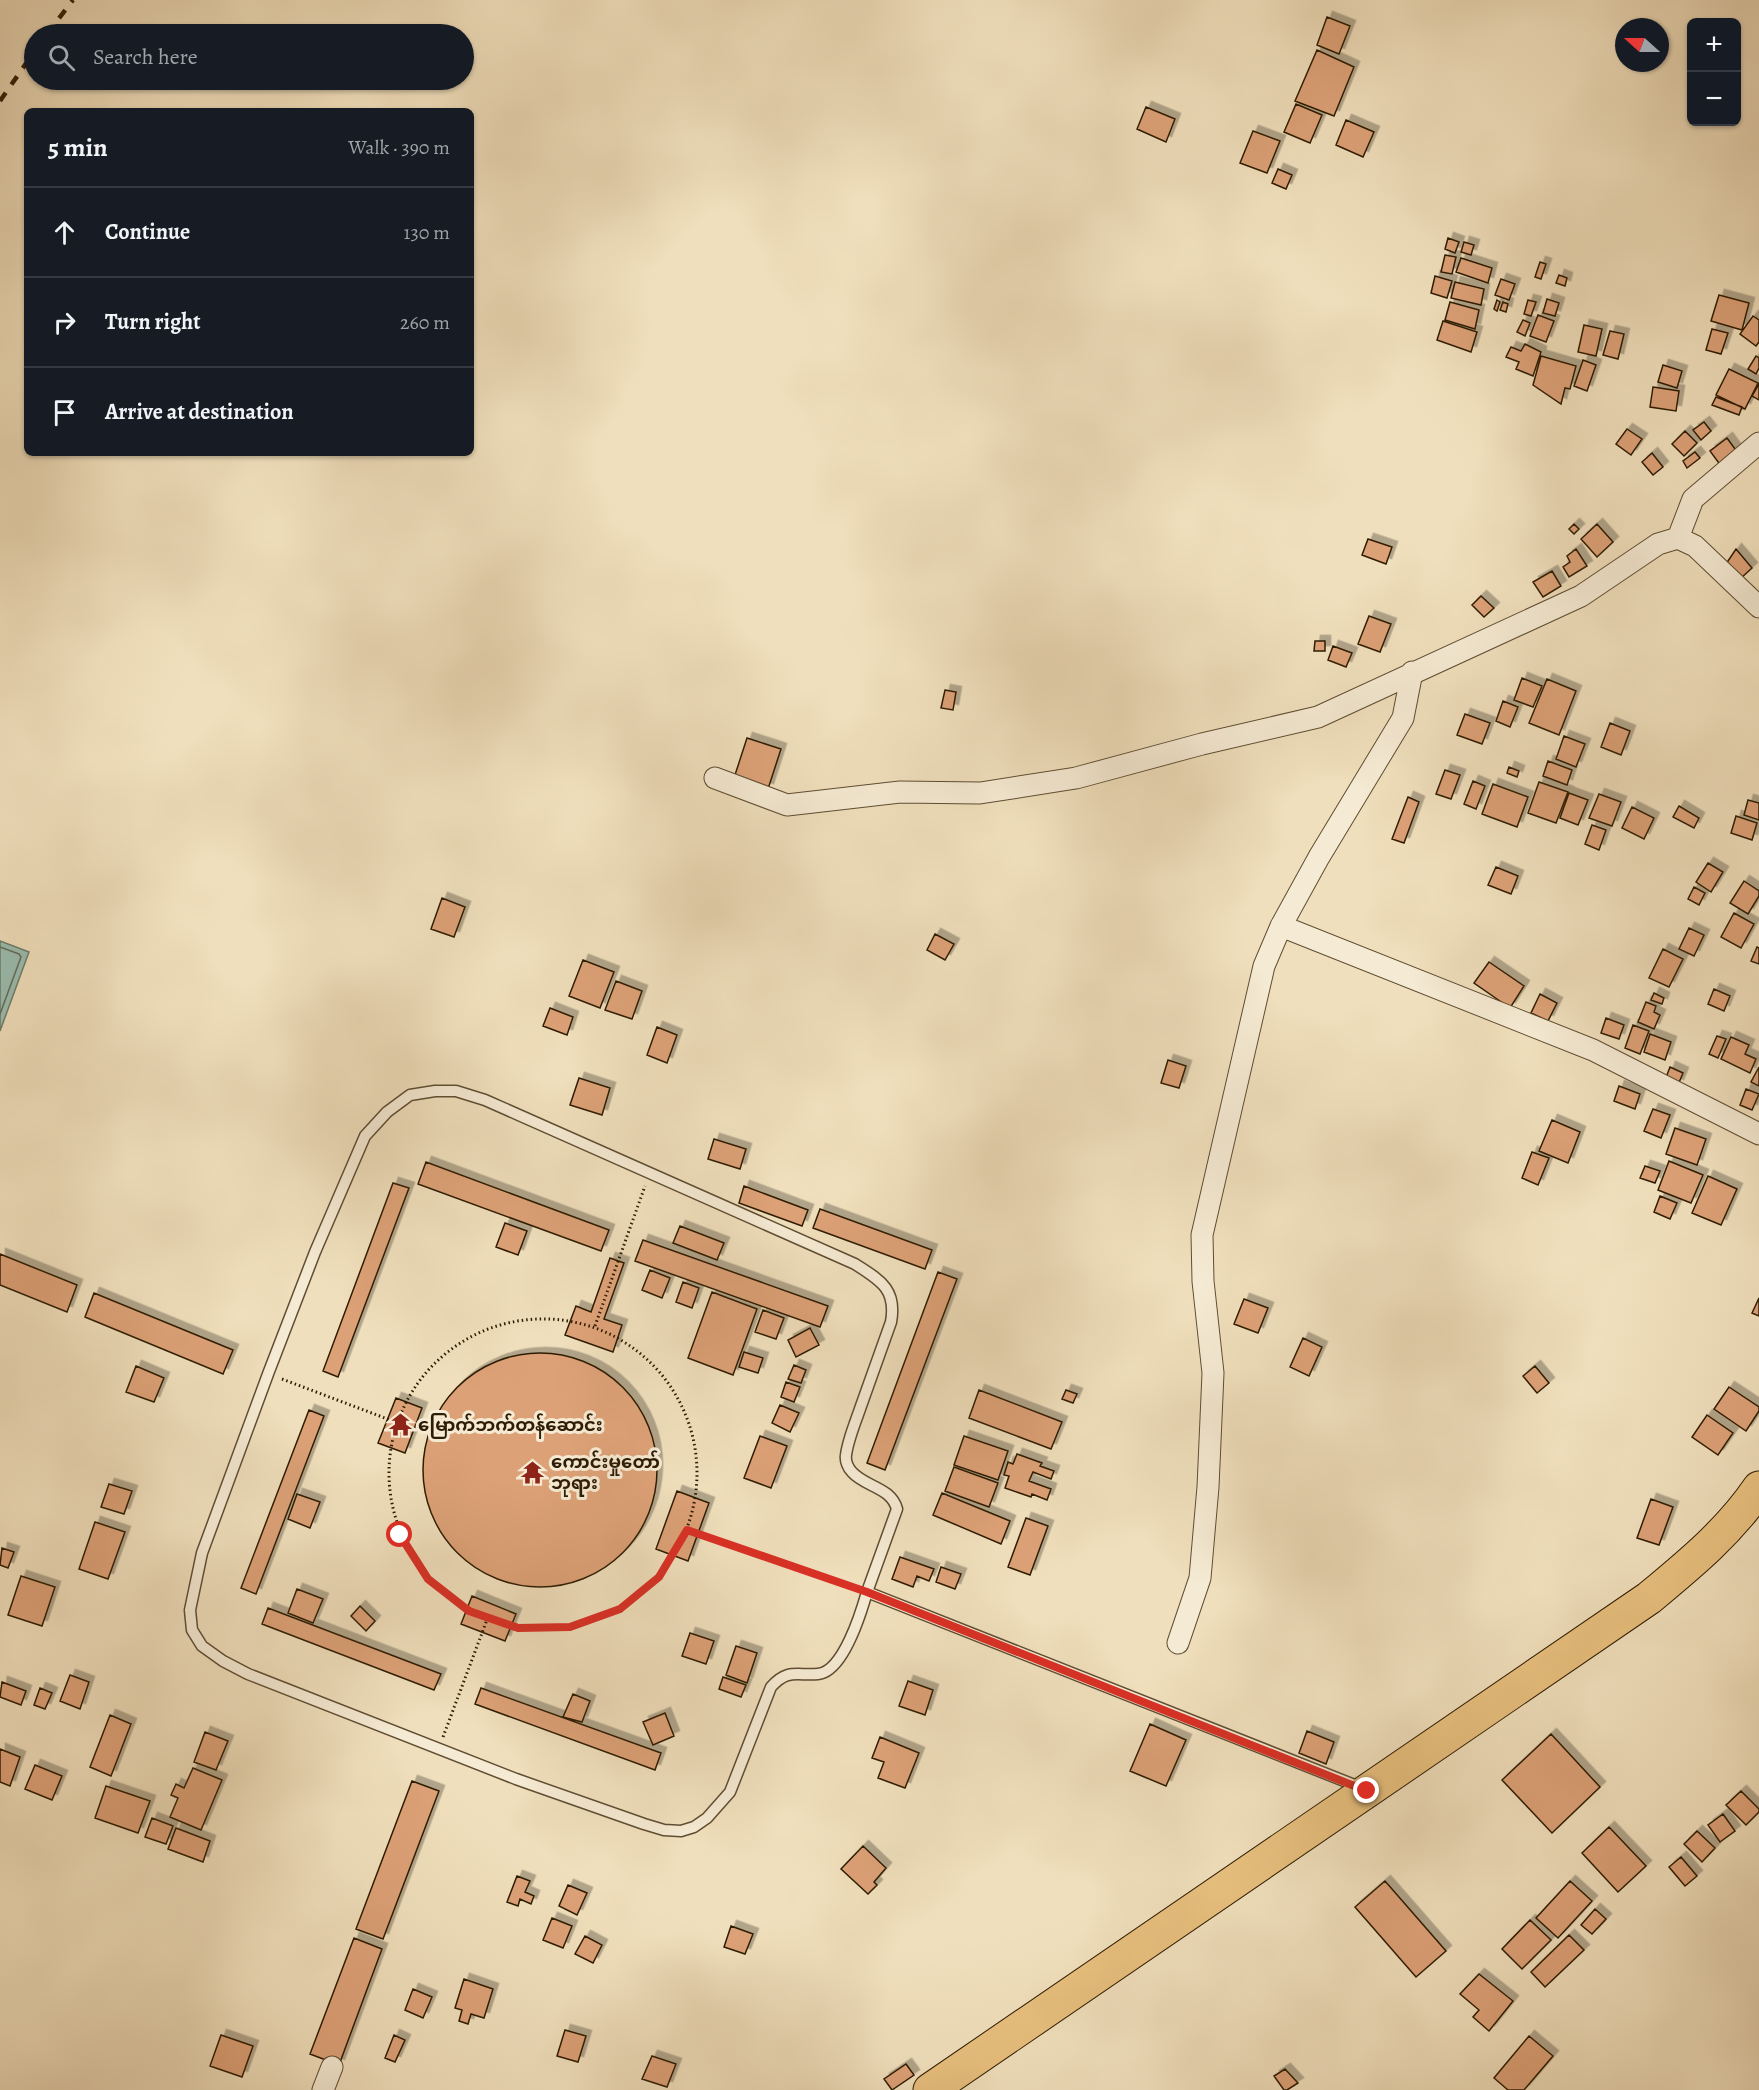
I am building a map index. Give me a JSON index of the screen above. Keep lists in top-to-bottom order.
{
  "places": {
    "temple": ["မြောက်ဘက်တန်ဆောင်း", "ကောင်းမှုတော် ဘုရား"]
  },
  "north": "left",
  "page": {
    "map_buttons": ["+", "−"],
    "search": "Search here",
    "heading": ["5 min", "Walk · 390 m"],
    "list": [
      ["Continue", "130 m"],
      ["Turn right", "260 m"],
      "Arrive at destination"
    ]
  }
}
